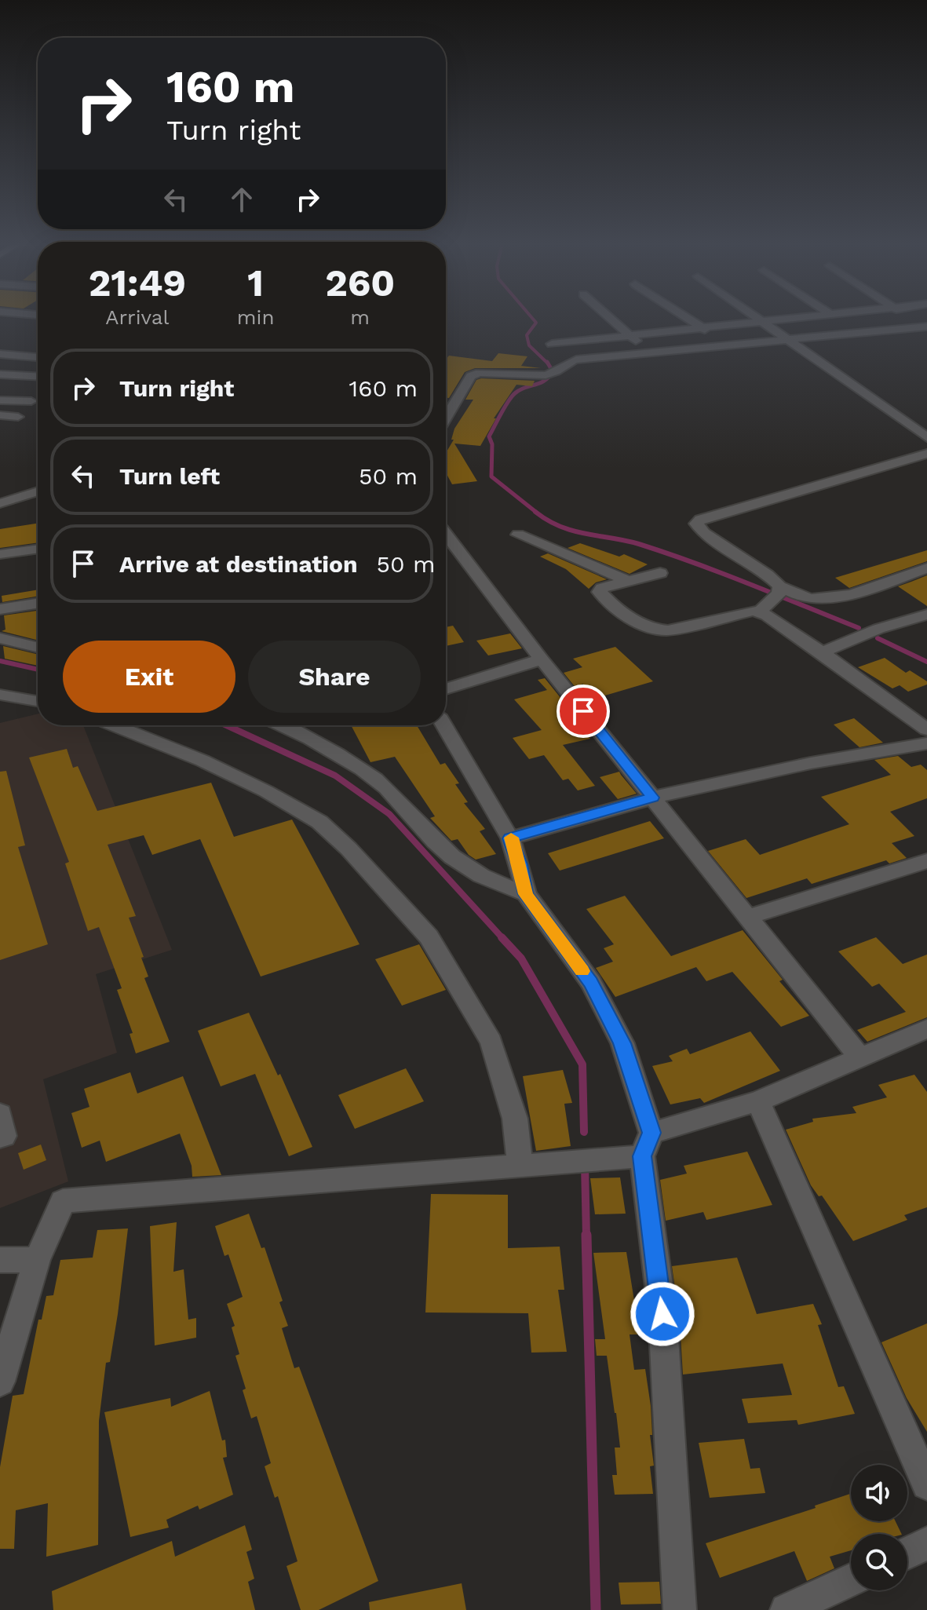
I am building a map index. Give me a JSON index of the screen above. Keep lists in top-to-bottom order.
{
  "page": {
    "turn": ["160 m", "Turn right"],
    "eta": [
      "21:49",
      "Arrival",
      "1",
      "min",
      "260",
      "m"
    ],
    "list": [
      {
        "name": "Turn right",
        "value": "160 m"
      },
      {
        "name": "Turn left",
        "value": "50 m"
      },
      {
        "name": "Arrive at destination",
        "value": "50 m"
      }
    ],
    "buttons": ["Exit", "Share"]
  }
}
